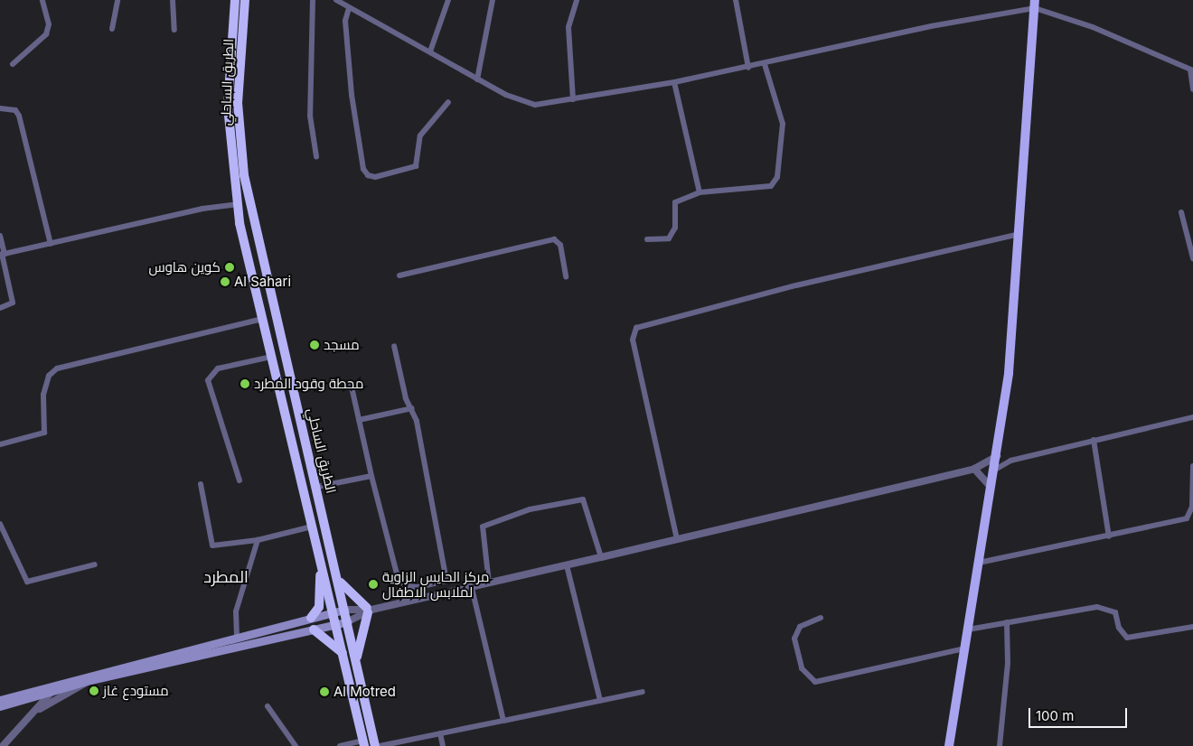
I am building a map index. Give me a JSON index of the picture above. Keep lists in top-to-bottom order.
{
  "streets": {
    "highway": ["الطريق الساحلي"]
  },
  "districts": ["المطرد"],
  "places": [
    "كوين هاوس",
    "Al Sahari",
    "مسجد",
    "محطة وقود المطرد",
    "مركز الحايس الزاوية لملابس الاطفال",
    "مستودع غاز",
    "Al Motred"
  ],
  "scale_bar": "100 m"
}
